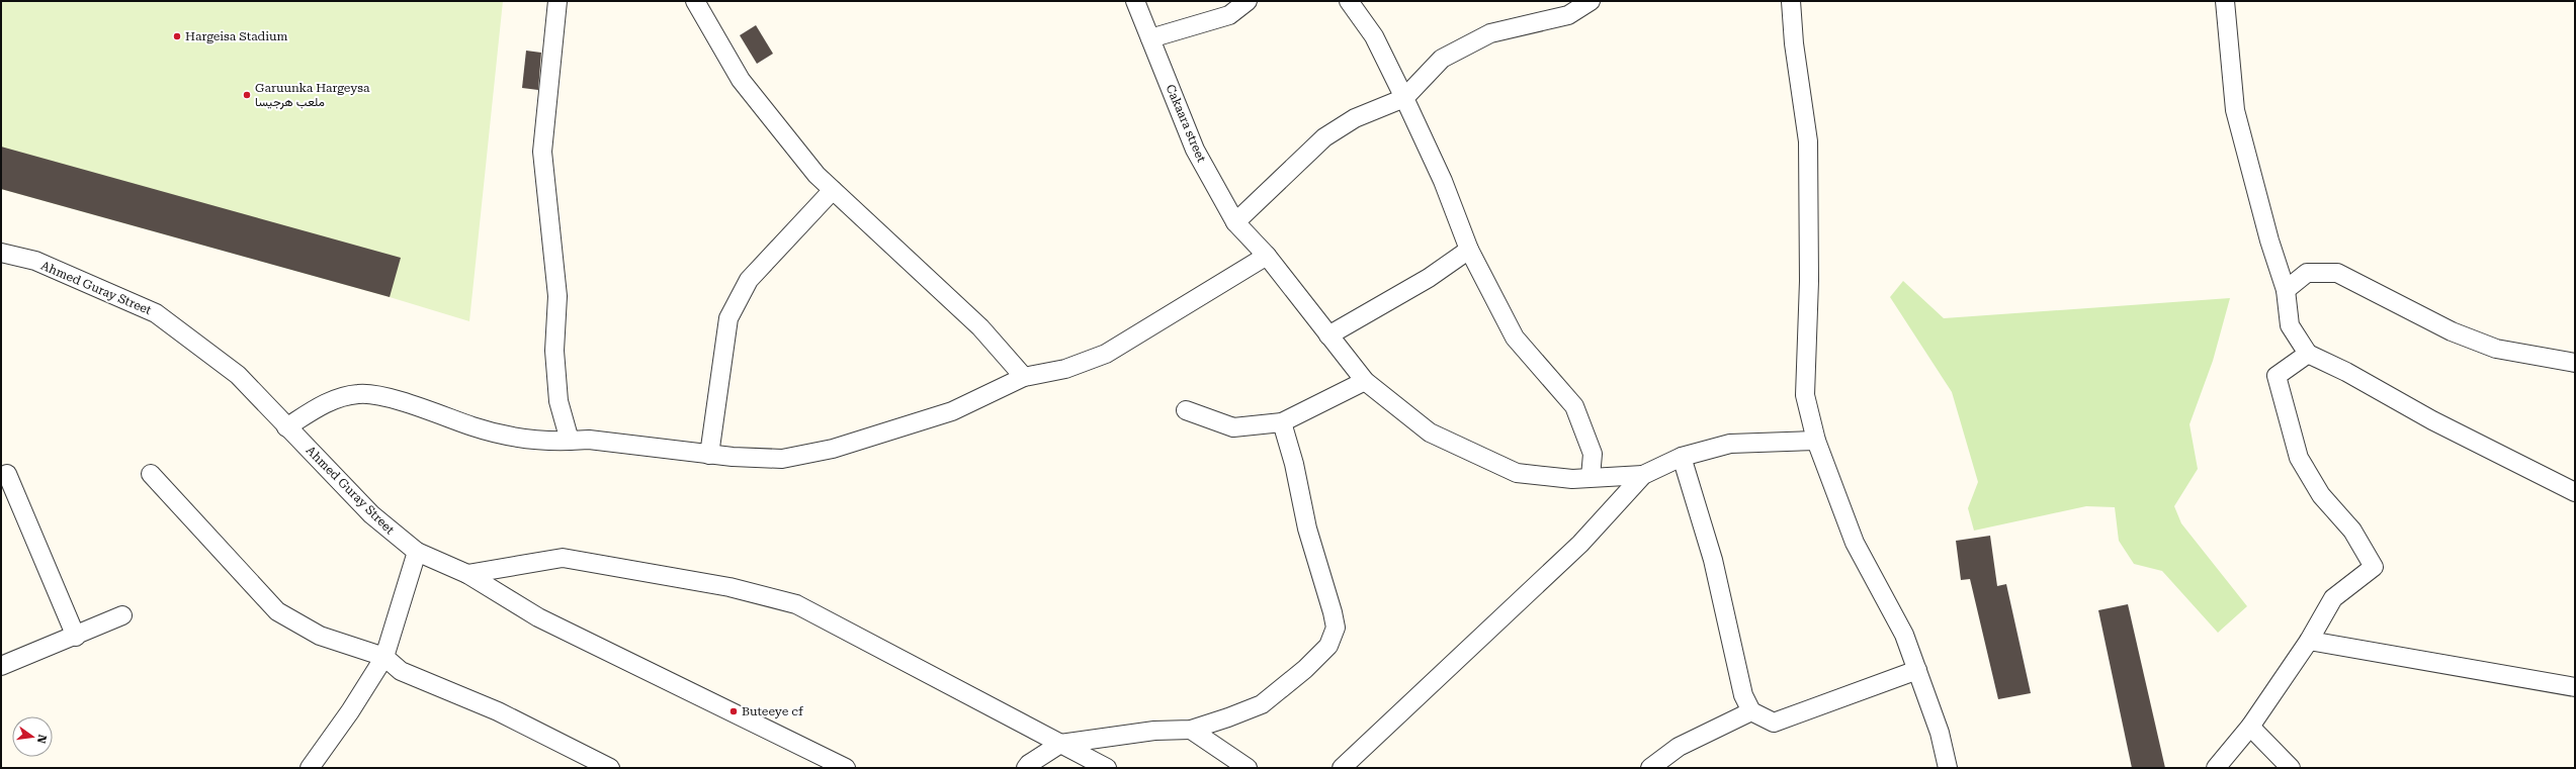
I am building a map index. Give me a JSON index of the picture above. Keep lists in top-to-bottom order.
{
  "streets": {
    "street": ["Cakaara street", "Ahmed Guray Street"]
  },
  "places": ["Hargeisa Stadium", "Garuunka Hargeysa ملعب هرجيسا", "Buteeye cf"],
  "north": "right"
}
